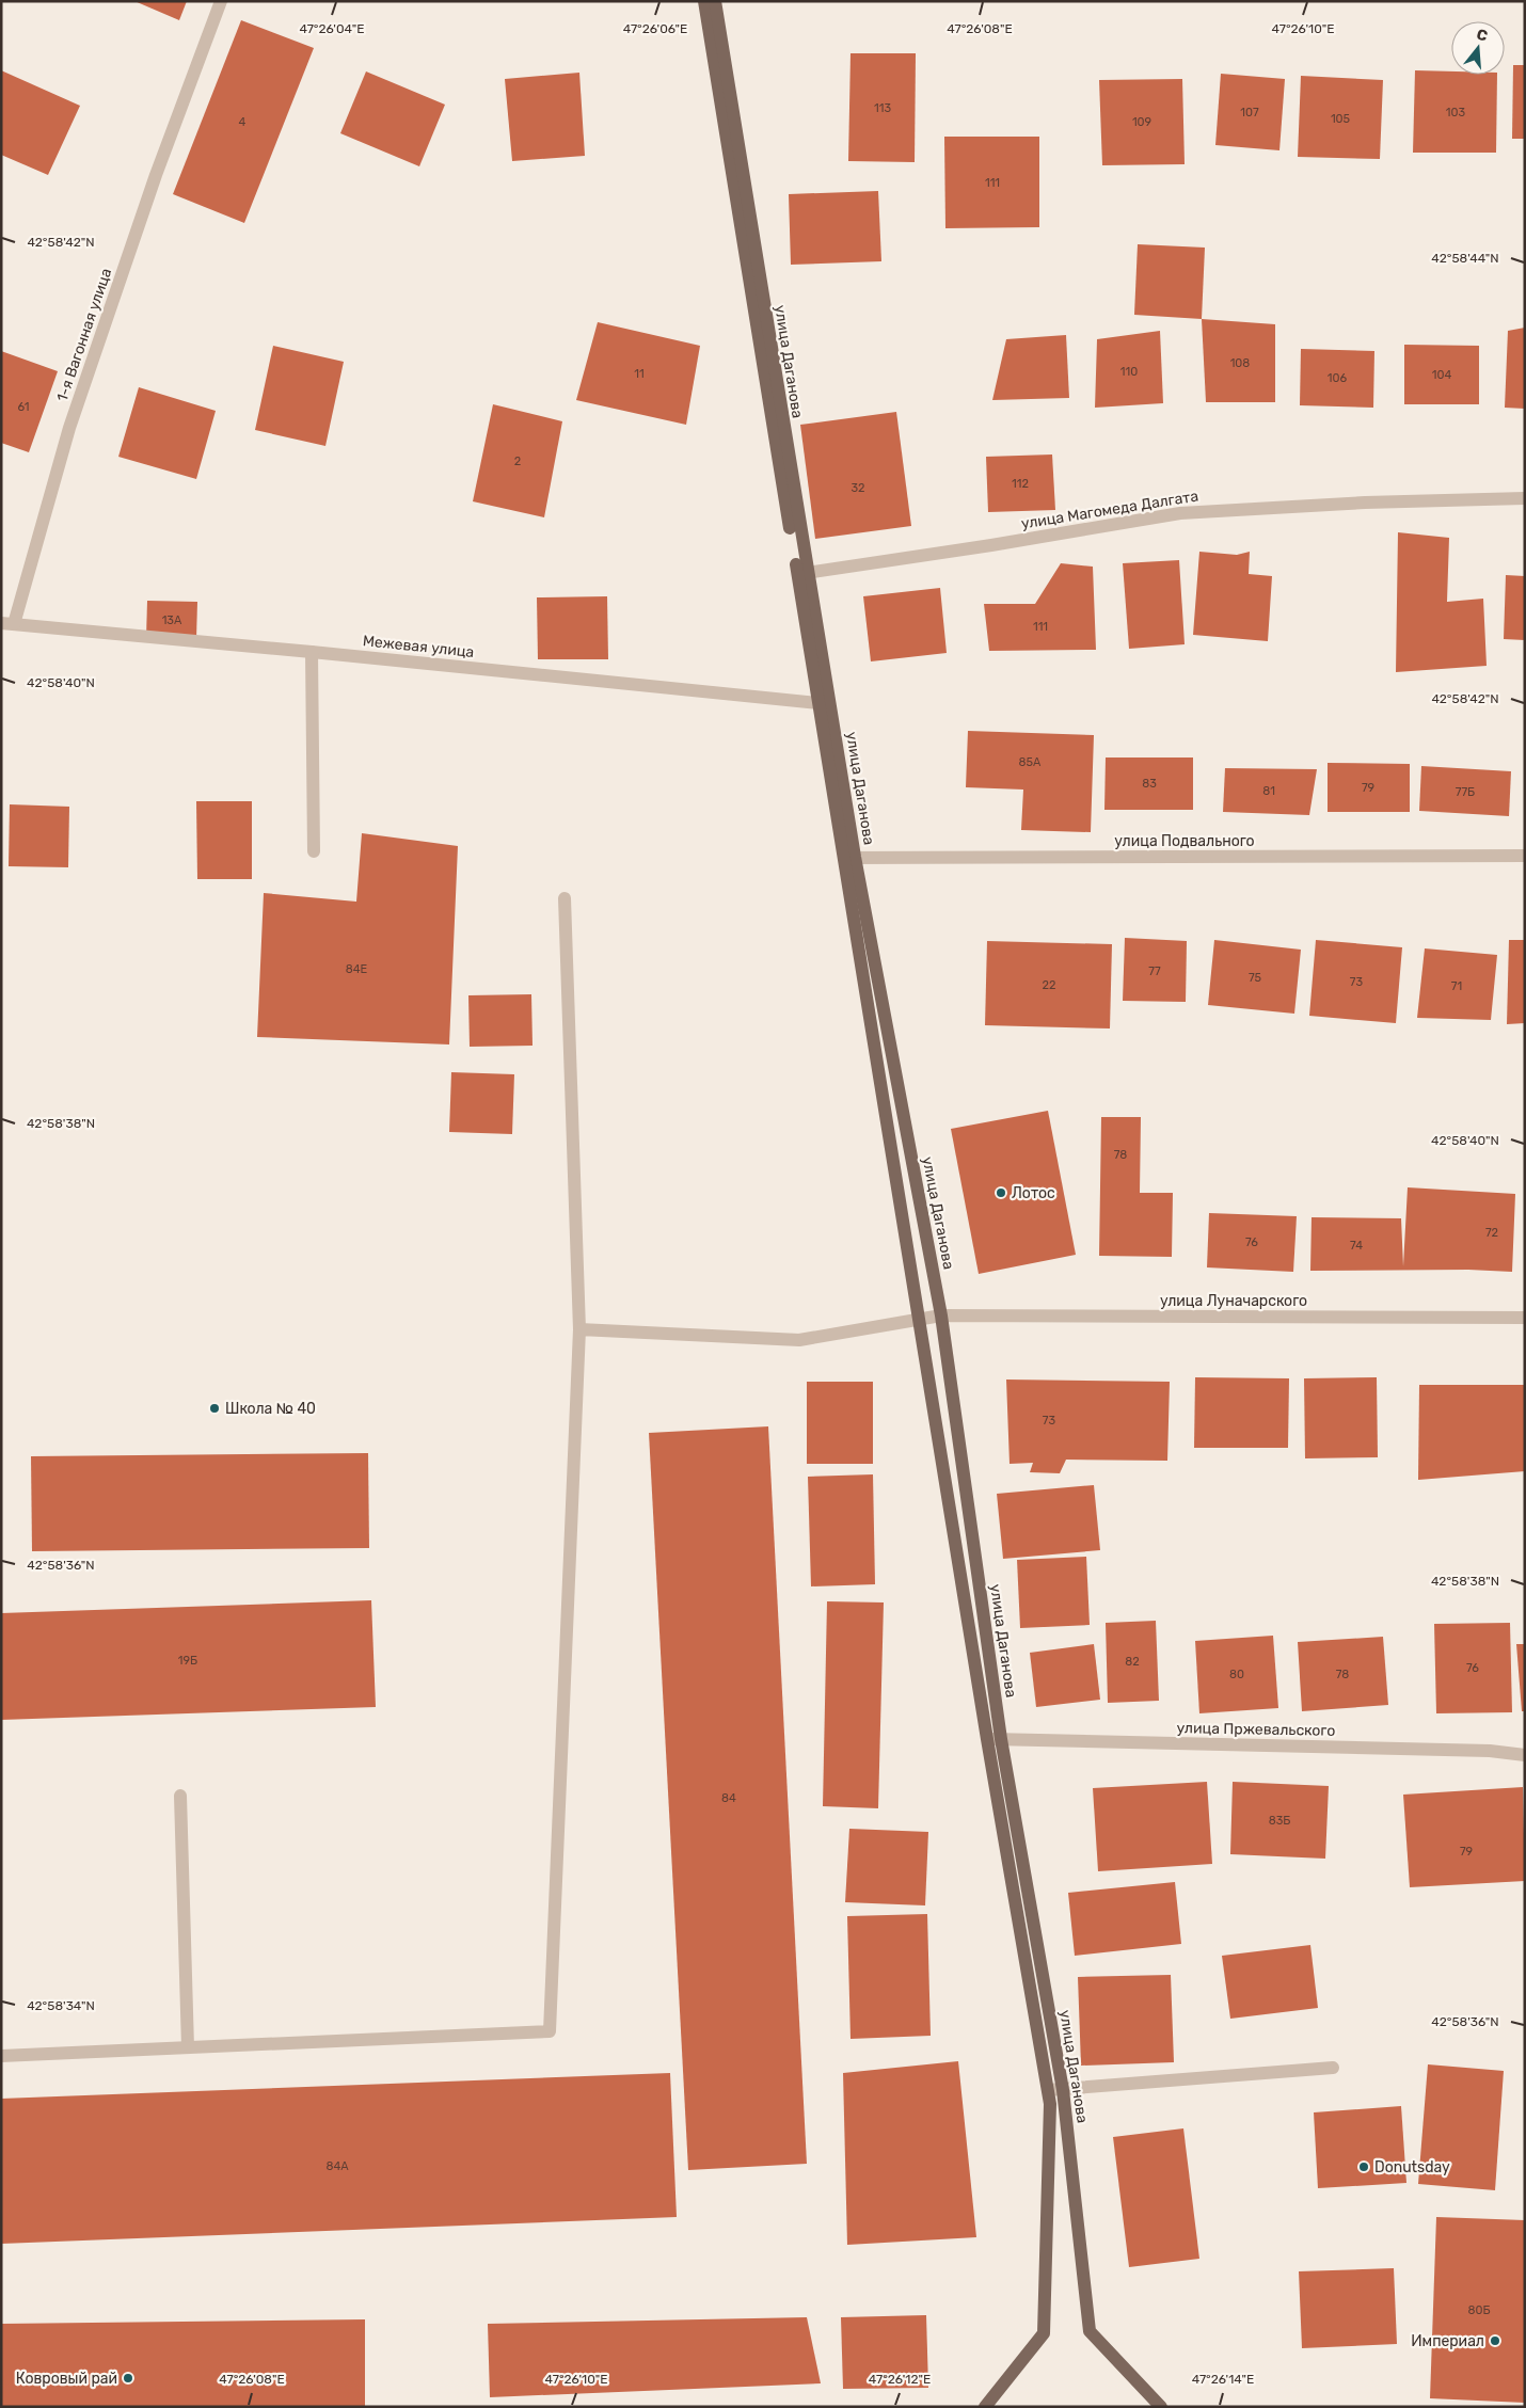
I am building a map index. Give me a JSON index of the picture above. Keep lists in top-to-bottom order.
{
  "streets": {
    "main road": ["улица Даганова"],
    "street": [
      "1-я Вагонная улица",
      "улица Магомеда Далгата",
      "Межевая улица",
      "улица Подвального",
      "улица Луначарского",
      "улица Пржевальского"
    ]
  },
  "crossings": [
    ["1-я Вагонная улица", "Межевая улица"],
    ["улица Даганова", "улица Магомеда Далгата"],
    ["улица Даганова", "Межевая улица"],
    ["улица Даганова", "улица Подвального"],
    ["улица Даганова", "улица Луначарского"],
    ["улица Даганова", "улица Пржевальского"]
  ],
  "places": [
    "Лотос",
    "Школа № 40",
    "Donutsday",
    "Империал",
    "Ковровый рай"
  ],
  "house_numbers": [
    "113",
    "107",
    "103",
    "105",
    "4",
    "109",
    "111",
    "108",
    "110",
    "11",
    "104",
    "106",
    "61",
    "2",
    "112",
    "32",
    "13А",
    "111",
    "85А",
    "83",
    "79",
    "81",
    "77Б",
    "84Е",
    "77",
    "75",
    "73",
    "22",
    "71",
    "78",
    "72",
    "76",
    "74",
    "73",
    "19Б",
    "82",
    "76",
    "80",
    "78",
    "84",
    "83Б",
    "79",
    "84А",
    "80Б"
  ],
  "north": "top",
  "coordinates": [
    "47°26'04\"E",
    "47°26'06\"E",
    "47°26'08\"E",
    "47°26'10\"E",
    "42°58'42\"N",
    "42°58'44\"N",
    "42°58'40\"N",
    "42°58'38\"N",
    "42°58'36\"N",
    "42°58'34\"N",
    "47°26'12\"E",
    "47°26'14\"E"
  ]
}
